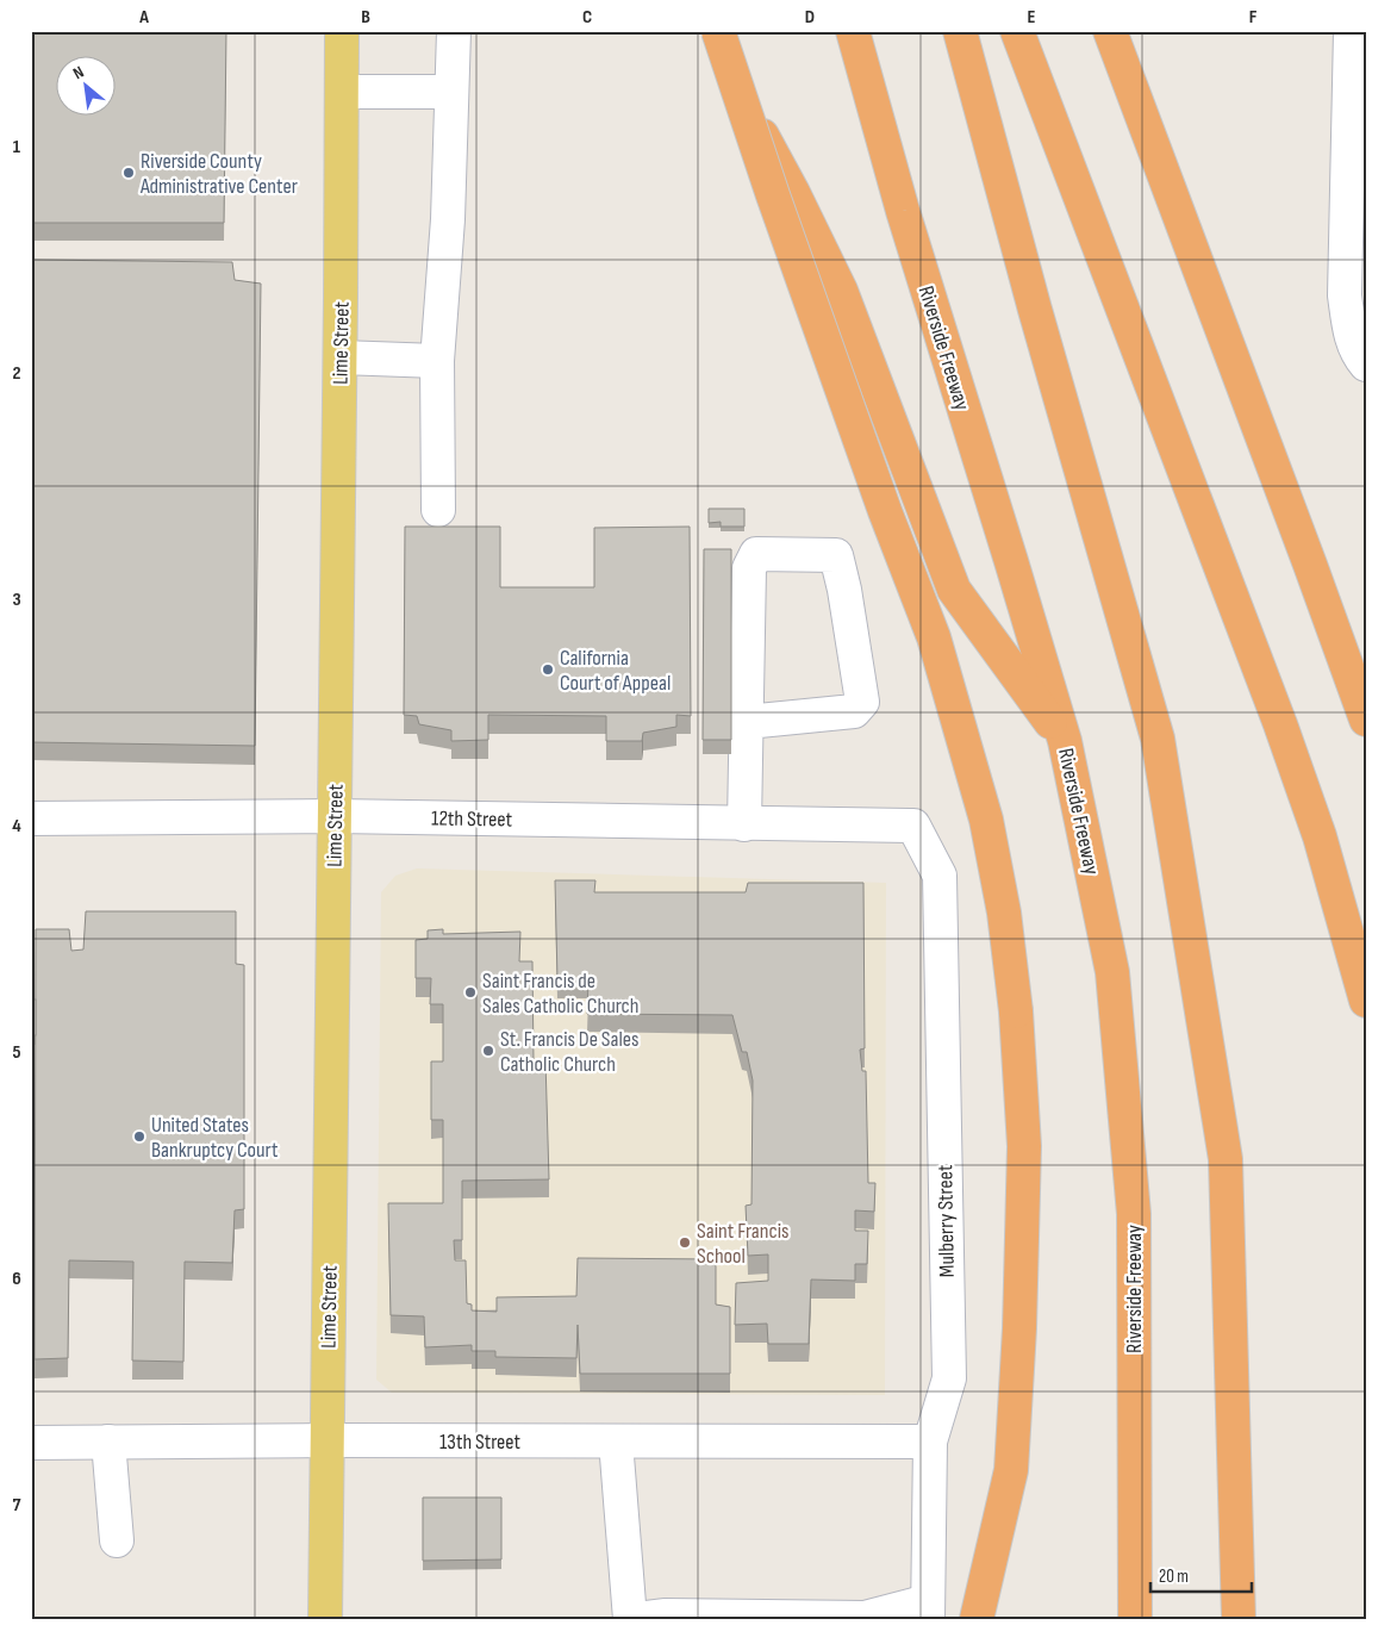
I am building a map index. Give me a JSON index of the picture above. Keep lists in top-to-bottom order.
{
  "streets": {
    "highway": ["Riverside Freeway"],
    "main road": ["Lime Street"],
    "street": ["12th Street", "Mulberry Street", "13th Street"]
  },
  "crossings": [
    ["Lime Street", "12th Street"],
    ["Lime Street", "13th Street"],
    ["12th Street", "Mulberry Street"],
    ["Mulberry Street", "13th Street"]
  ],
  "places": [
    "Riverside County Administrative Center",
    "California Court of Appeal",
    "Saint Francis de Sales Catholic Church",
    "St. Francis De Sales Catholic Church",
    "United States Bankruptcy Court",
    "Saint Francis School"
  ],
  "scale_bar": "20 m",
  "north": "top left",
  "grid": {
    "columns": [
      "A",
      "B",
      "C",
      "D",
      "E",
      "F"
    ],
    "rows": [
      "1",
      "2",
      "3",
      "4",
      "5",
      "6",
      "7"
    ]
  }
}
